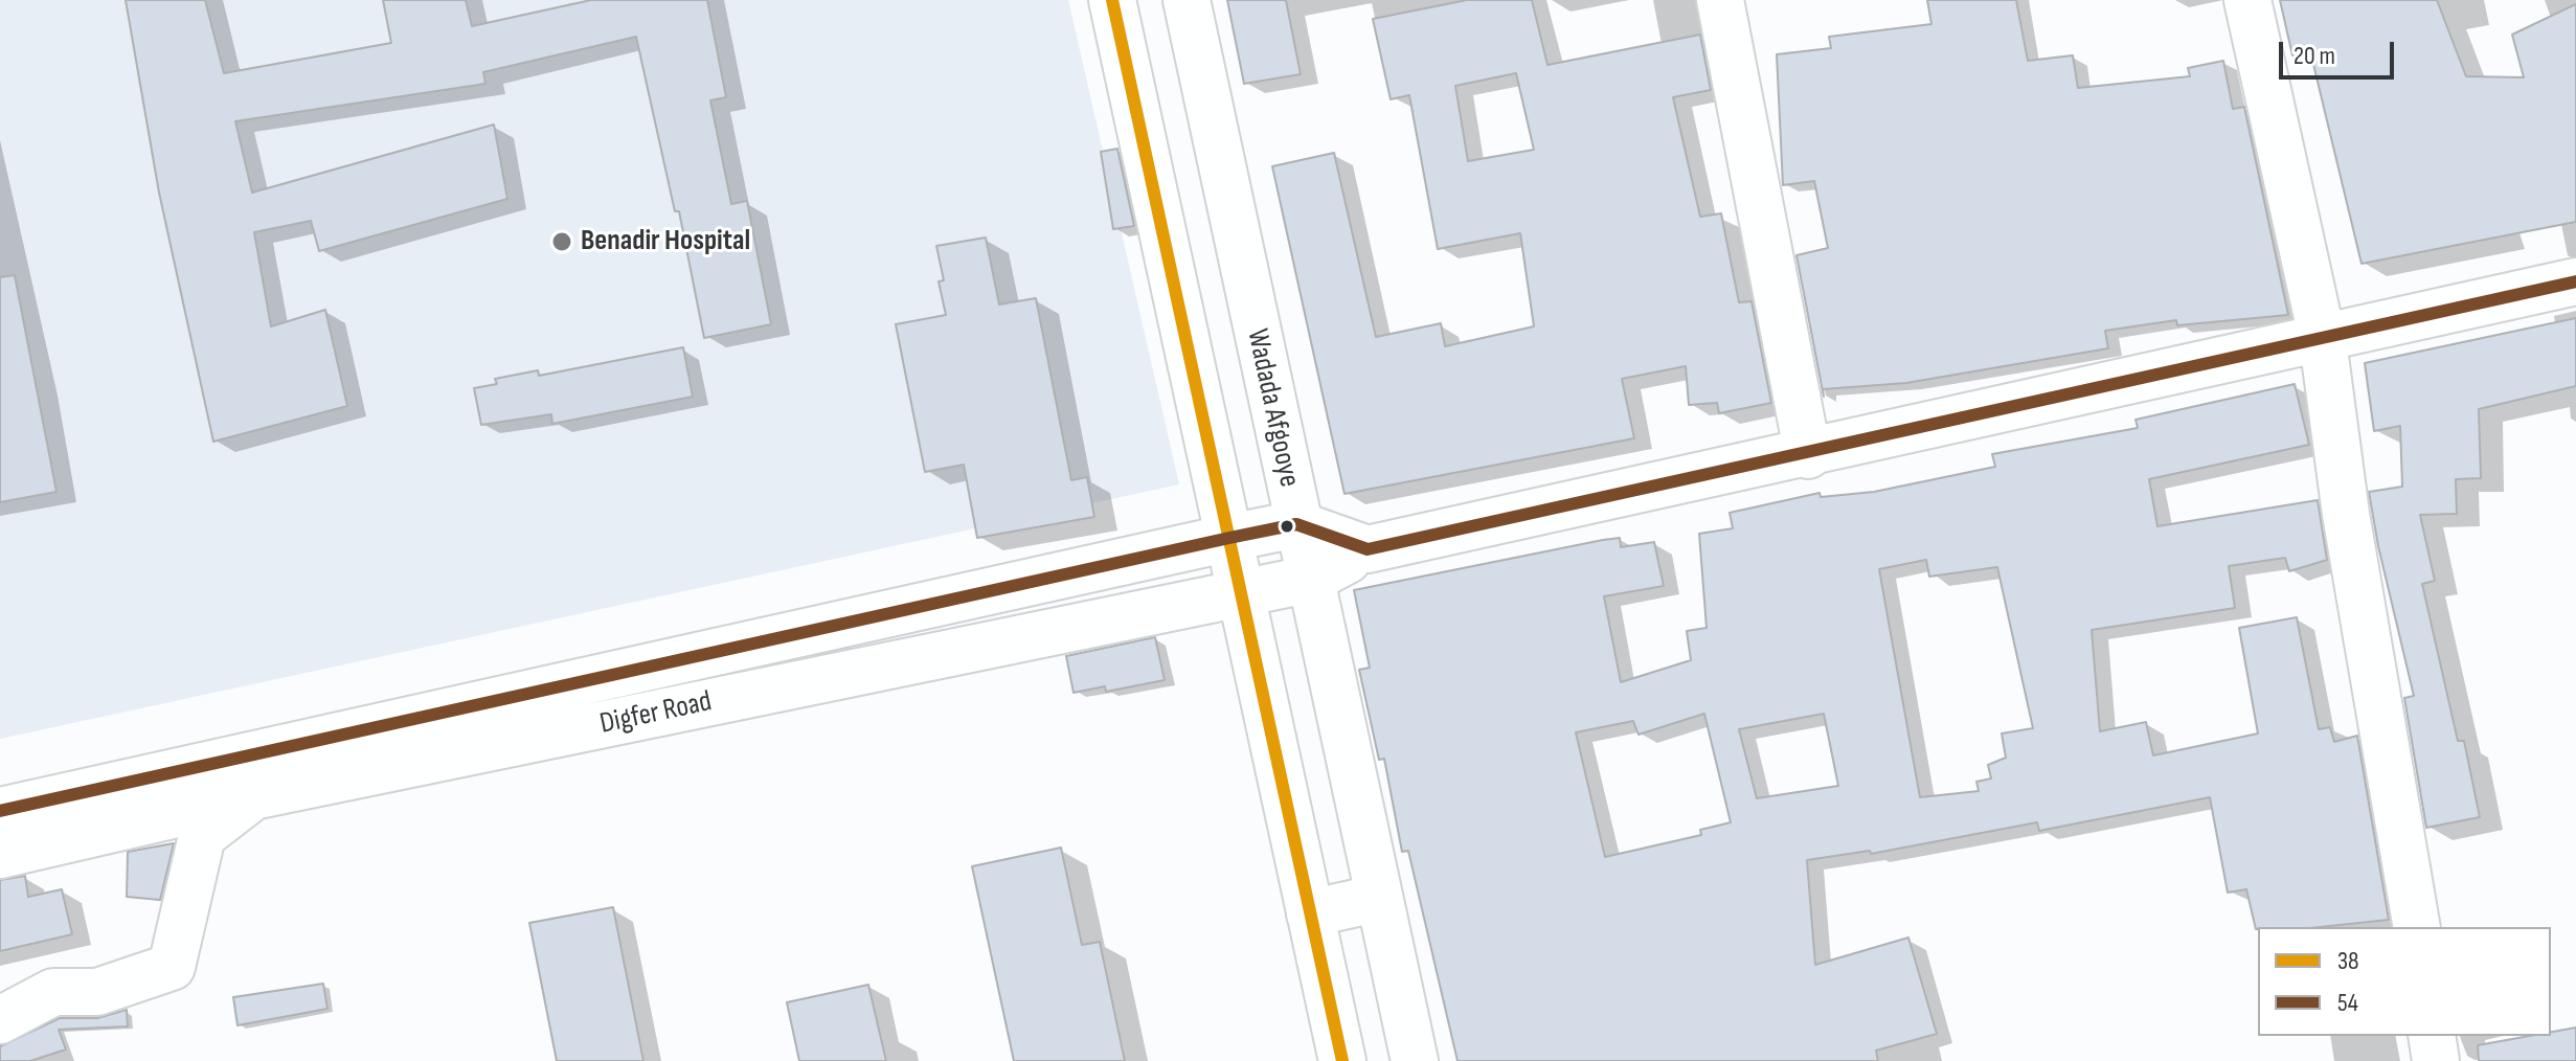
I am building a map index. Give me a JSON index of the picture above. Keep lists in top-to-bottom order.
{
  "streets": {
    "main road": ["Wadada Afgooye", "Digfer Road"]
  },
  "crossings": [
    ["Wadada Afgooye", "Digfer Road"]
  ],
  "places": ["Benadir Hospital"],
  "lines": ["transit line 38", "transit line 54"],
  "legend": ["38", "54"],
  "scale_bar": "20 m"
}
